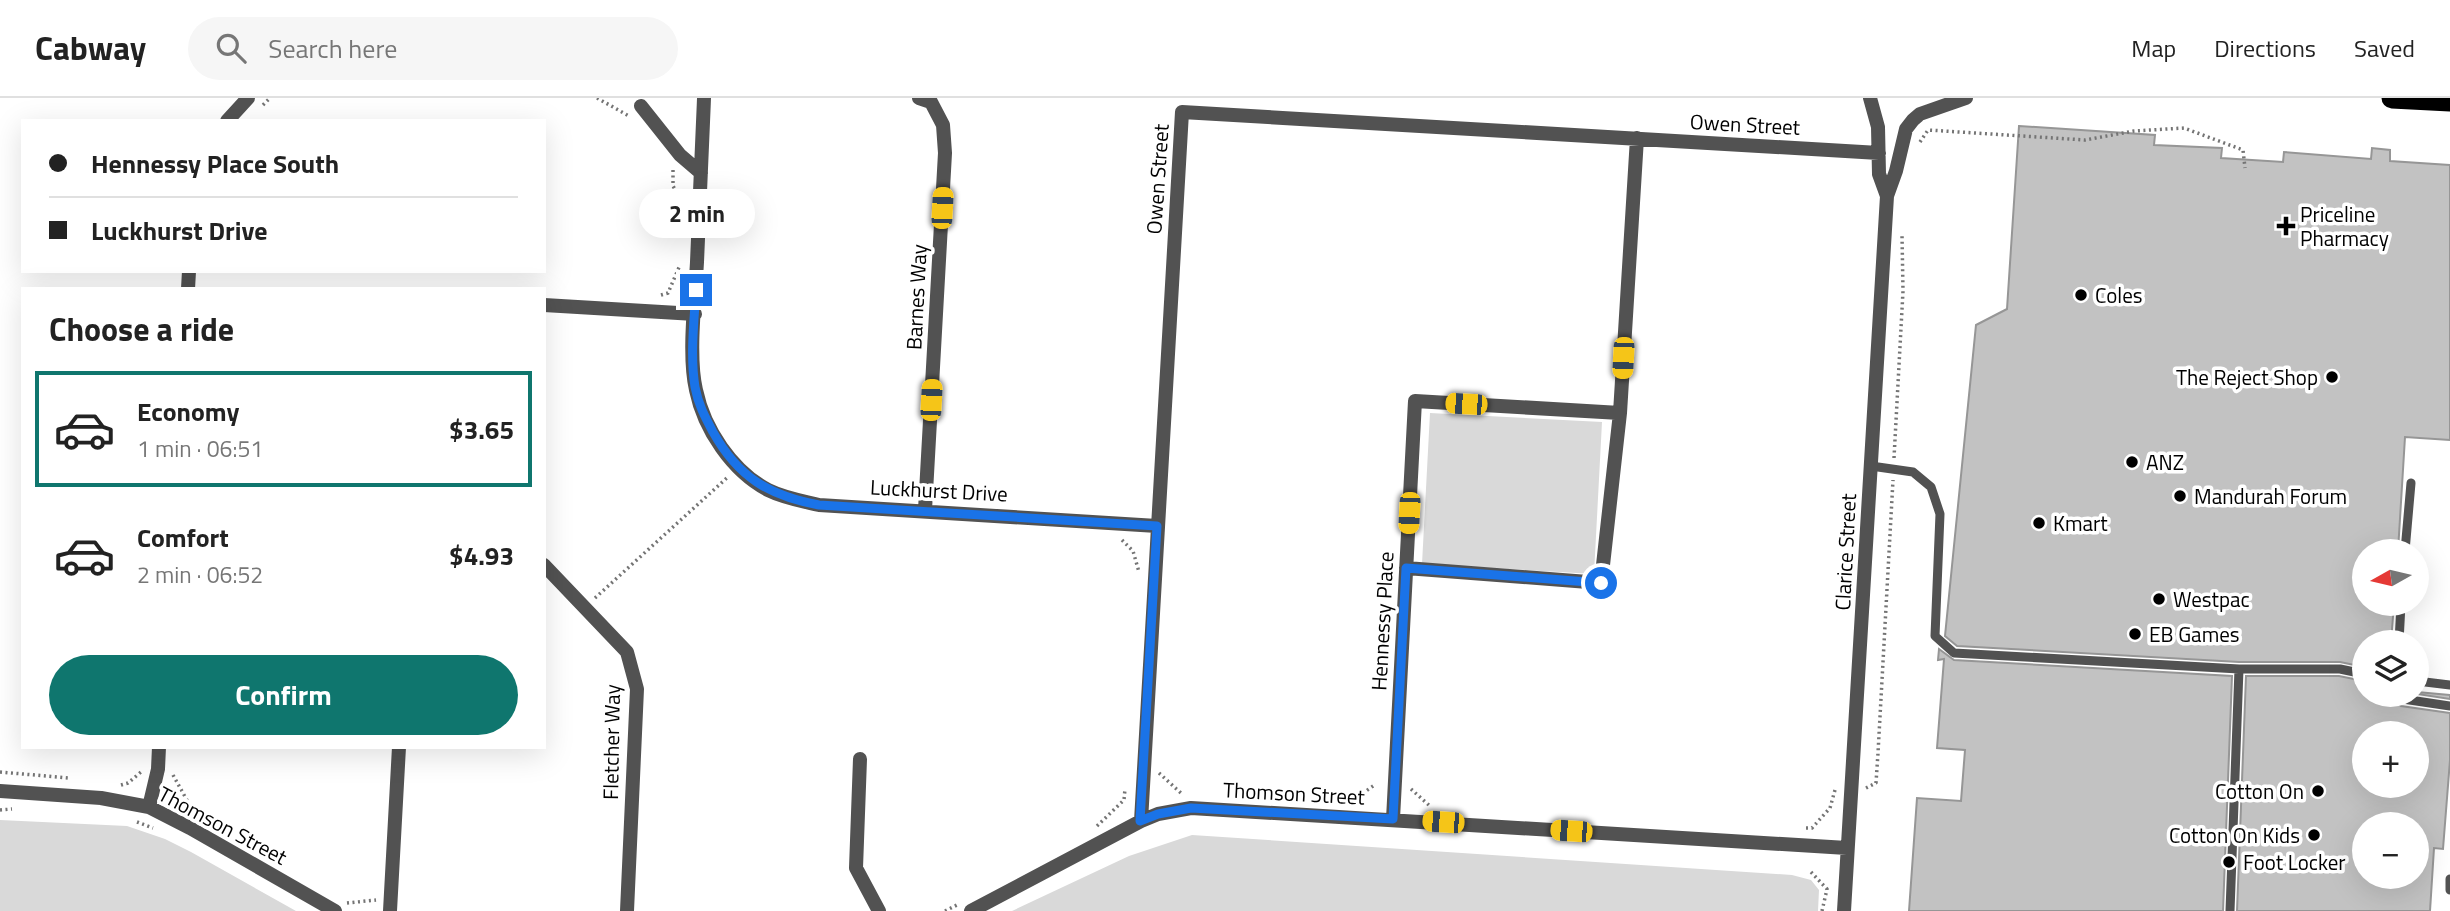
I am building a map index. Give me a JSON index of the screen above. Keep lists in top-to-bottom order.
{
  "streets": {
    "street": [
      "Owen Street",
      "Barnes Way",
      "Luckhurst Drive",
      "Clarice Street",
      "Hennessy Place",
      "Fletcher Way",
      "Thomson Street"
    ]
  },
  "crossings": [
    ["Owen Street", "Luckhurst Drive"],
    ["Owen Street", "Clarice Street"],
    ["Barnes Way", "Luckhurst Drive"],
    ["Clarice Street", "Thomson Street"],
    ["Hennessy Place", "Thomson Street"]
  ],
  "places": {
    "health": ["Priceline Pharmacy"],
    "other": [
      "Coles",
      "The Reject Shop",
      "ANZ",
      "Mandurah Forum",
      "Kmart",
      "Westpac",
      "EB Games",
      "Cotton On",
      "Cotton On Kids",
      "Foot Locker"
    ]
  },
  "north": "left",
  "page": {
    "header": "Cabway",
    "search": "Search here",
    "nav": ["Map", "Directions", "Saved"],
    "banner": ["Hennessy Place South", "Luckhurst Drive"],
    "bubble": "2 min",
    "heading": "Choose a ride",
    "list": [
      {
        "name": "Economy",
        "note": "1 min · 06:51",
        "value": "$3.65"
      },
      {
        "name": "Comfort",
        "note": "2 min · 06:52",
        "value": "$4.93"
      }
    ],
    "map_buttons": ["+", "−"],
    "buttons": "Confirm"
  }
}
